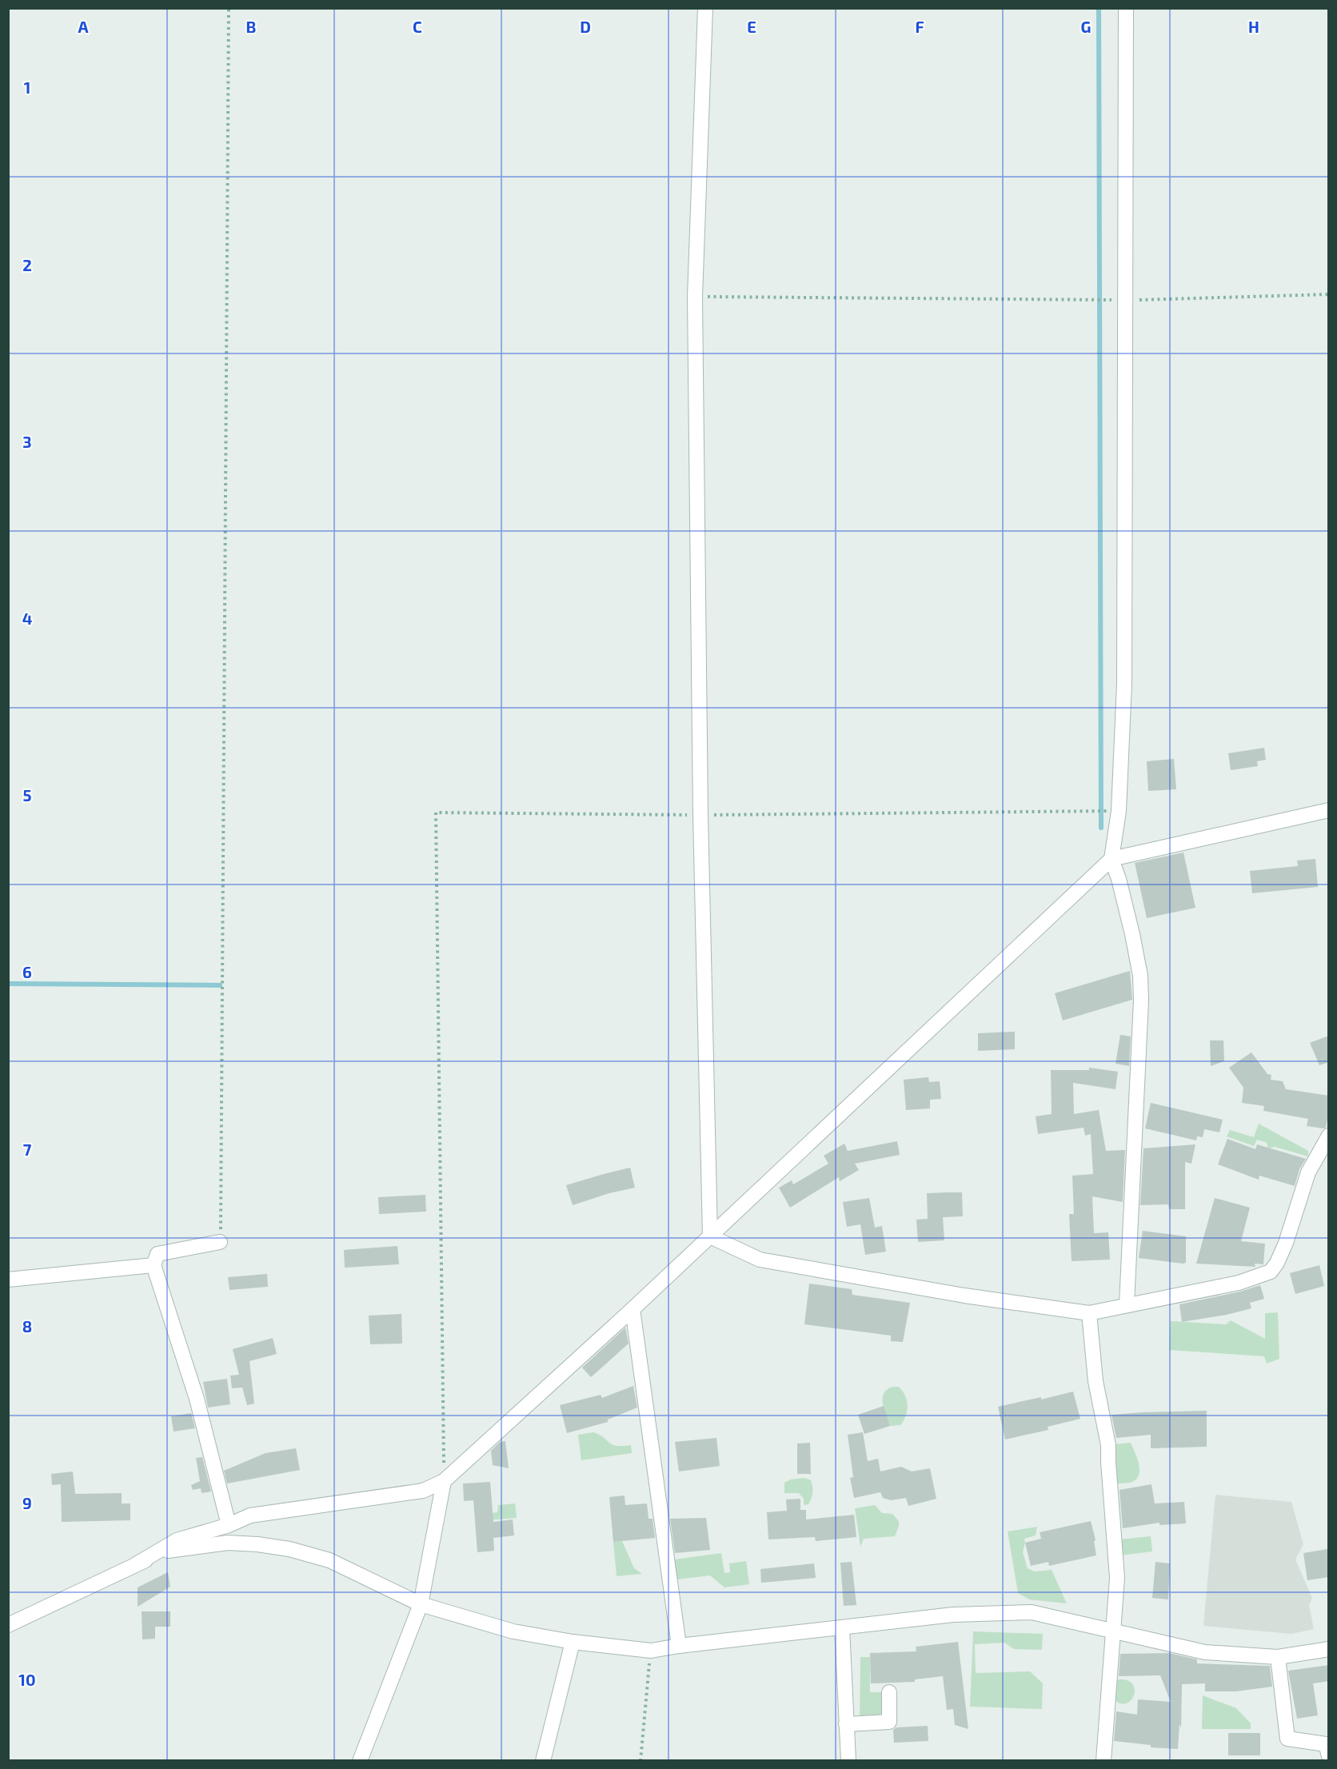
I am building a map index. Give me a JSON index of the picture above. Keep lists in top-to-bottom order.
{
  "grid": {
    "columns": [
      "A",
      "B",
      "C",
      "D",
      "E",
      "F",
      "G",
      "H"
    ],
    "rows": [
      "1",
      "2",
      "3",
      "4",
      "5",
      "6",
      "7",
      "8",
      "9",
      "10"
    ]
  }
}
